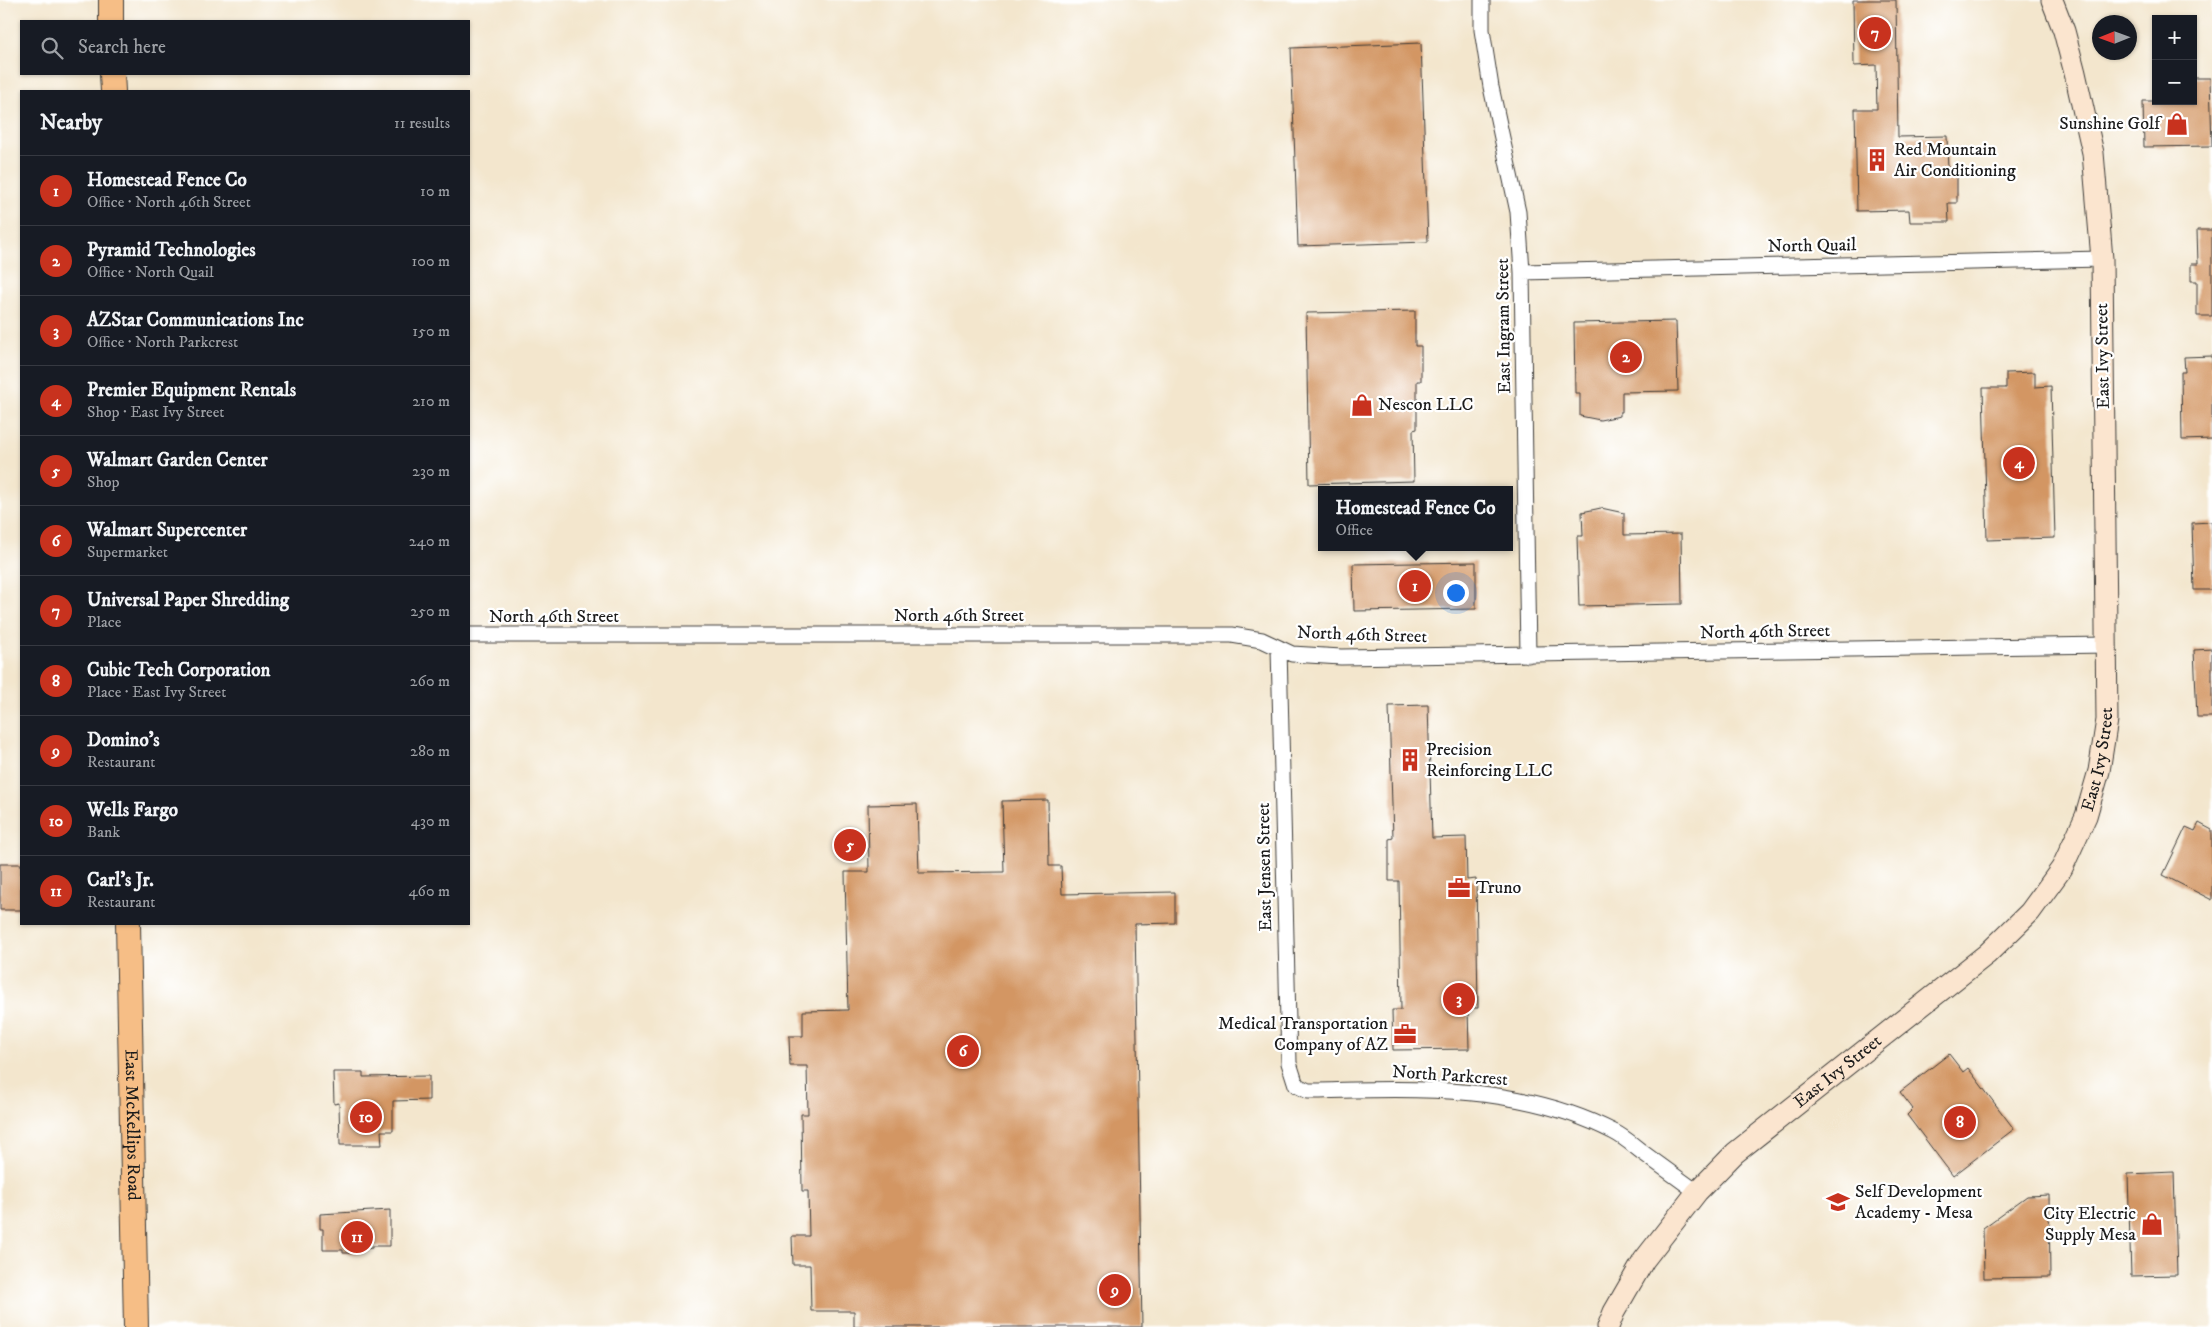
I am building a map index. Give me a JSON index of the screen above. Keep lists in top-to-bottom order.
{
  "streets": {
    "main road": ["East McKellips Road"],
    "street": [
      "North Quail",
      "East Ingram Street",
      "East Ivy Street",
      "North 46th Street",
      "East Jensen Street",
      "North Parkcrest"
    ]
  },
  "crossings": [
    ["North Quail", "East Ingram Street"],
    ["North Quail", "East Ivy Street"],
    ["East Ingram Street", "North 46th Street"],
    ["East Ivy Street", "North 46th Street"],
    ["East Ivy Street", "North Parkcrest"],
    ["North 46th Street", "East Jensen Street"],
    ["East Jensen Street", "North Parkcrest"]
  ],
  "places": {
    "shop": ["Sunshine Golf", "Nescon LLC", "City Electric Supply Mesa"],
    "building": ["Red Mountain Air Conditioning", "Precision Reinforcing LLC"],
    "office": ["Truno", "Medical Transportation Company of AZ"],
    "school or university": ["Self Development Academy - Mesa"]
  },
  "north": "left",
  "page": {
    "map_buttons": ["+", "−"],
    "pins": [
      "7",
      "2",
      "4",
      "1",
      "5",
      "3",
      "6",
      "10",
      "8",
      "11",
      "9"
    ],
    "search": "Search here",
    "heading": ["Nearby", "11 results"],
    "list": [
      {
        "mark": "1",
        "name": "Homestead Fence Co",
        "note": "Office · North 46th Street",
        "value": "10 m"
      },
      {
        "mark": "2",
        "name": "Pyramid Technologies",
        "note": "Office · North Quail",
        "value": "100 m"
      },
      {
        "mark": "3",
        "name": "AZStar Communications Inc",
        "note": "Office · North Parkcrest",
        "value": "150 m"
      },
      {
        "mark": "4",
        "name": "Premier Equipment Rentals",
        "note": "Shop · East Ivy Street",
        "value": "210 m"
      },
      {
        "mark": "5",
        "name": "Walmart Garden Center",
        "note": "Shop",
        "value": "230 m"
      },
      {
        "mark": "6",
        "name": "Walmart Supercenter",
        "note": "Supermarket",
        "value": "240 m"
      },
      {
        "mark": "7",
        "name": "Universal Paper Shredding",
        "note": "Place",
        "value": "250 m"
      },
      {
        "mark": "8",
        "name": "Cubic Tech Corporation",
        "note": "Place · East Ivy Street",
        "value": "260 m"
      },
      {
        "mark": "9",
        "name": "Domino's",
        "note": "Restaurant",
        "value": "280 m"
      },
      {
        "mark": "10",
        "name": "Wells Fargo",
        "note": "Bank",
        "value": "430 m"
      },
      {
        "mark": "11",
        "name": "Carl's Jr.",
        "note": "Restaurant",
        "value": "460 m"
      }
    ],
    "popup": ["Homestead Fence Co", "Office"]
  }
}
